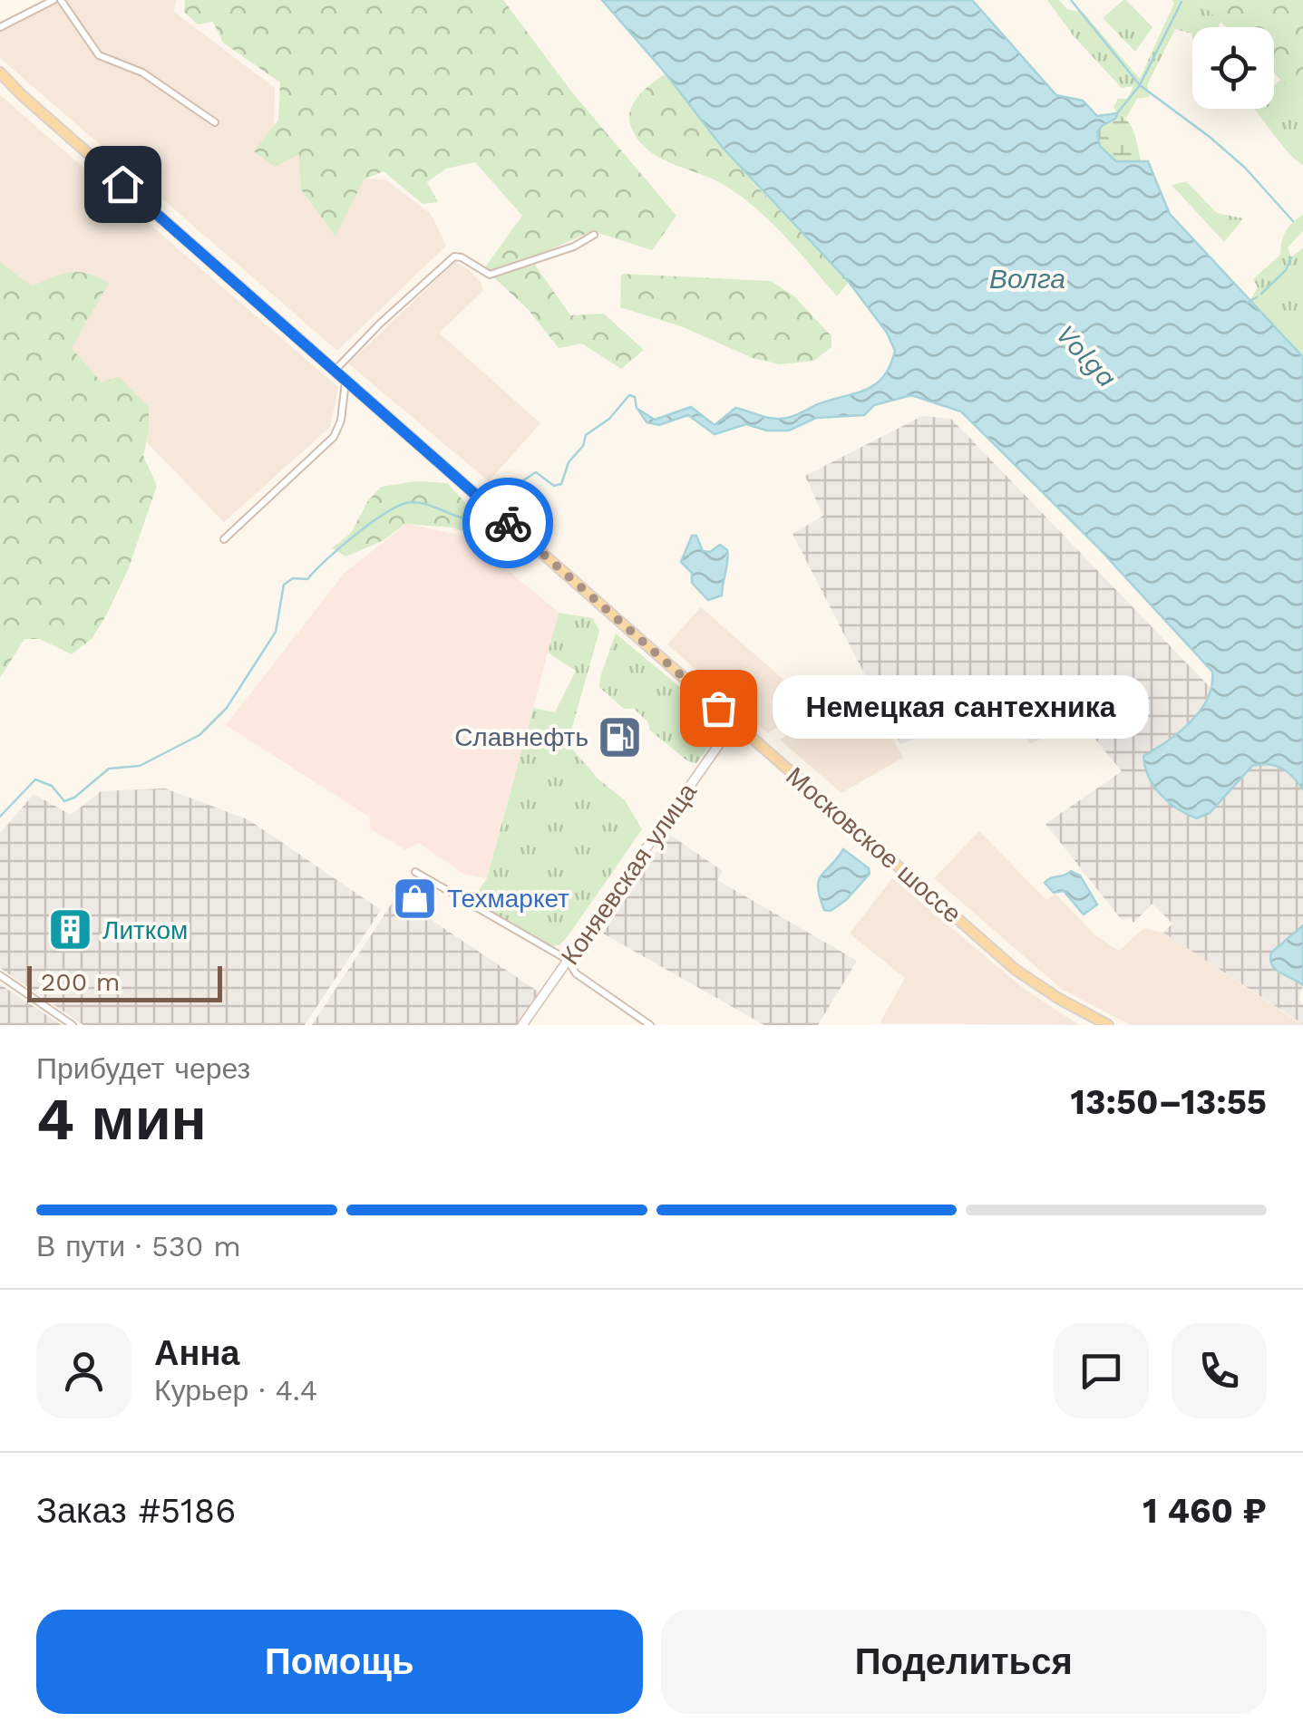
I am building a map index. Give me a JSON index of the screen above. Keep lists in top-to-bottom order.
{
  "streets": {
    "main road": ["Московское шоссе"],
    "street": ["Коняевская улица"]
  },
  "crossings": [
    ["Московское шоссе", "Коняевская улица"]
  ],
  "water": ["Волга", "Volga"],
  "places": {
    "other": ["Немецкая сантехника"],
    "fuel station": ["Славнефть"],
    "shop": ["Техмаркет"],
    "building": ["Литком"]
  },
  "scale_bar": "200 m",
  "page": {
    "bubble": "Немецкая сантехника",
    "scale": "200 m",
    "heading": ["4 мин", "Прибудет через", "13:50–13:55"],
    "panel": [
      "Анна",
      "Курьер · 4.4",
      "Заказ #5186",
      "1 460 ₽"
    ],
    "bar": "В пути · 530 m",
    "buttons": ["Помощь", "Поделиться"]
  }
}
